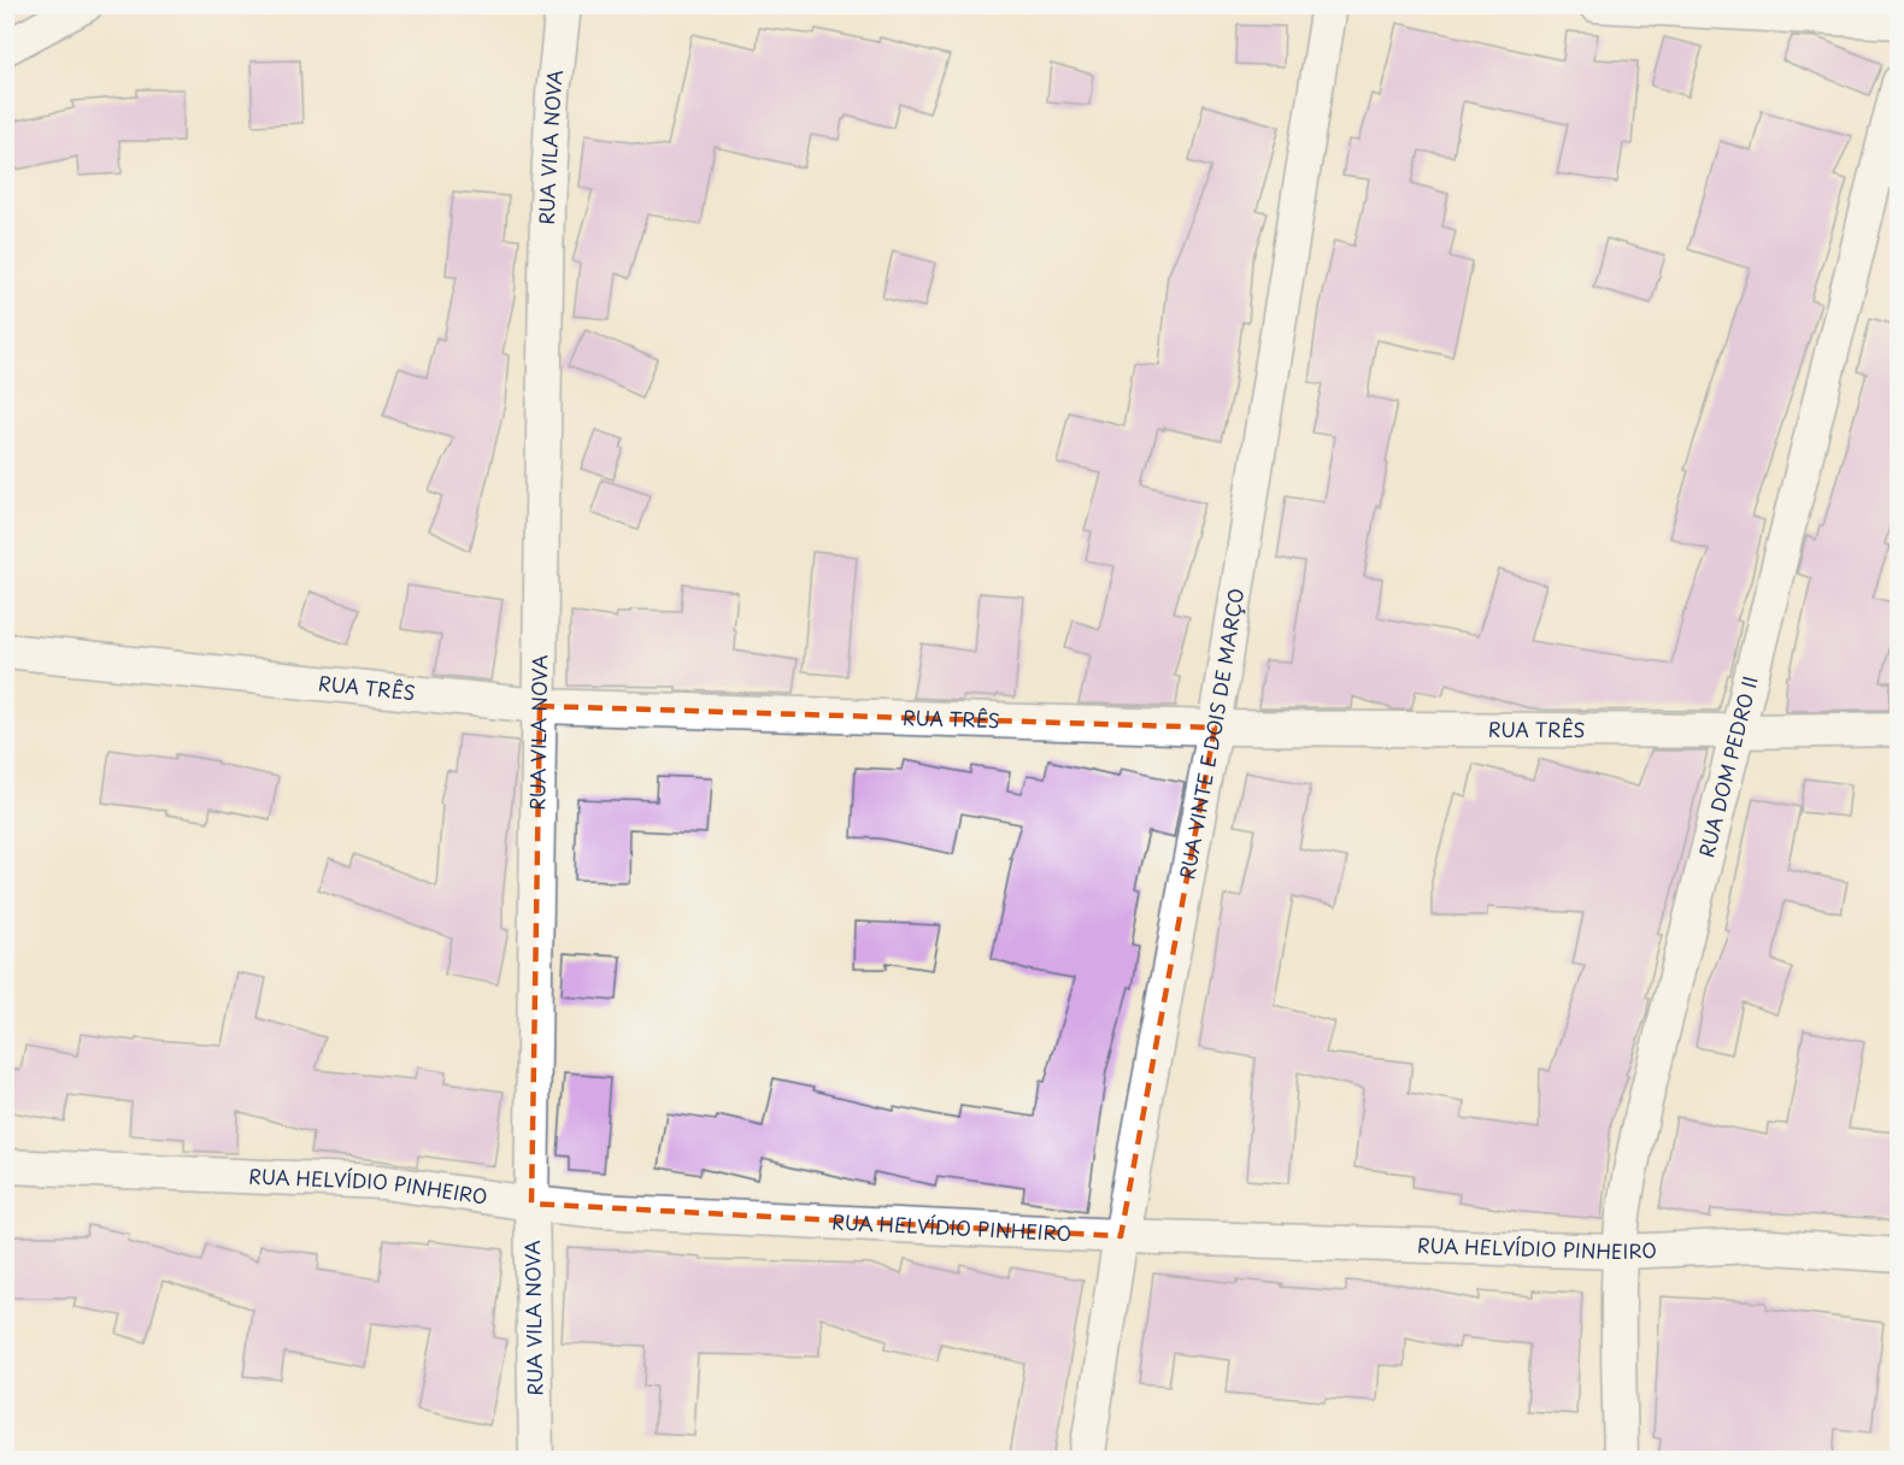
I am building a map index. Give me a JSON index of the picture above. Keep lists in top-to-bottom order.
{
  "streets": {
    "street": [
      "RUA VILA NOVA",
      "RUA TRÊS",
      "RUA VINTE E DOIS DE MARÇO",
      "RUA DOM PEDRO II",
      "RUA HELVÍDIO PINHEIRO"
    ]
  },
  "crossings": [
    ["RUA VILA NOVA", "RUA TRÊS"],
    ["RUA VILA NOVA", "RUA HELVÍDIO PINHEIRO"],
    ["RUA TRÊS", "RUA VINTE E DOIS DE MARÇO"],
    ["RUA TRÊS", "RUA DOM PEDRO II"],
    ["RUA VINTE E DOIS DE MARÇO", "RUA HELVÍDIO PINHEIRO"],
    ["RUA DOM PEDRO II", "RUA HELVÍDIO PINHEIRO"]
  ]
}
